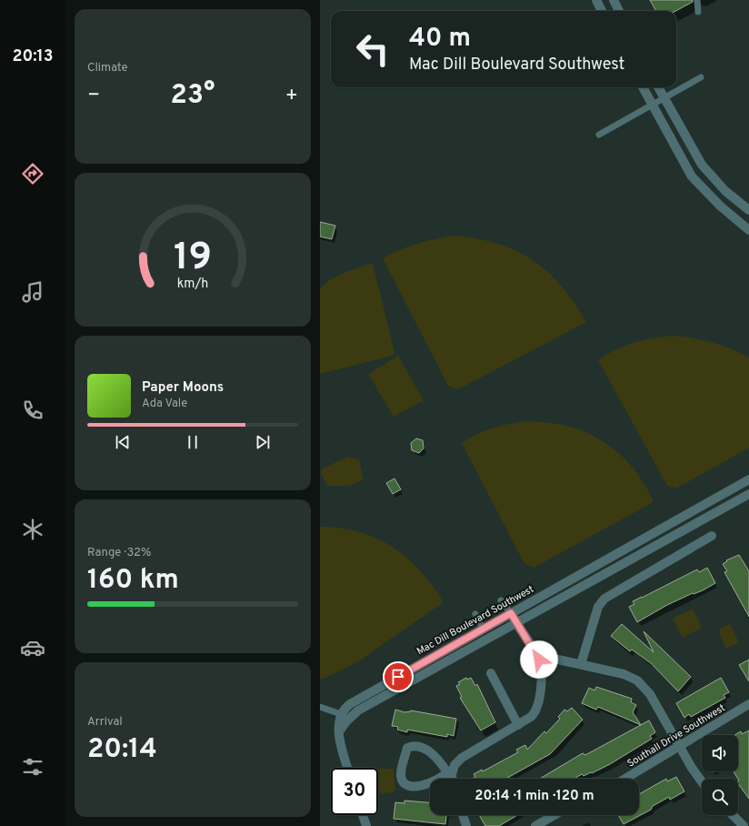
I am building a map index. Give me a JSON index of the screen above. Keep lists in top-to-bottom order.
{
  "streets": {
    "street": ["Mac Dill Boulevard Southwest", "Southall Drive Southwest"]
  },
  "page": {
    "tabs": "20:13",
    "tile": [
      "Climate",
      ["Range · 32%", "160 km"],
      ["Arrival", "20:14"]
    ],
    "turn": ["40 m", "Mac Dill Boulevard Southwest"],
    "heat": ["−", "23°", "+"],
    "song": ["Paper Moons", "Ada Vale"],
    "limit": "30",
    "trip": "20:14 · 1 min · 120 m",
    "gauge": ["19", "km/h"]
  }
}
